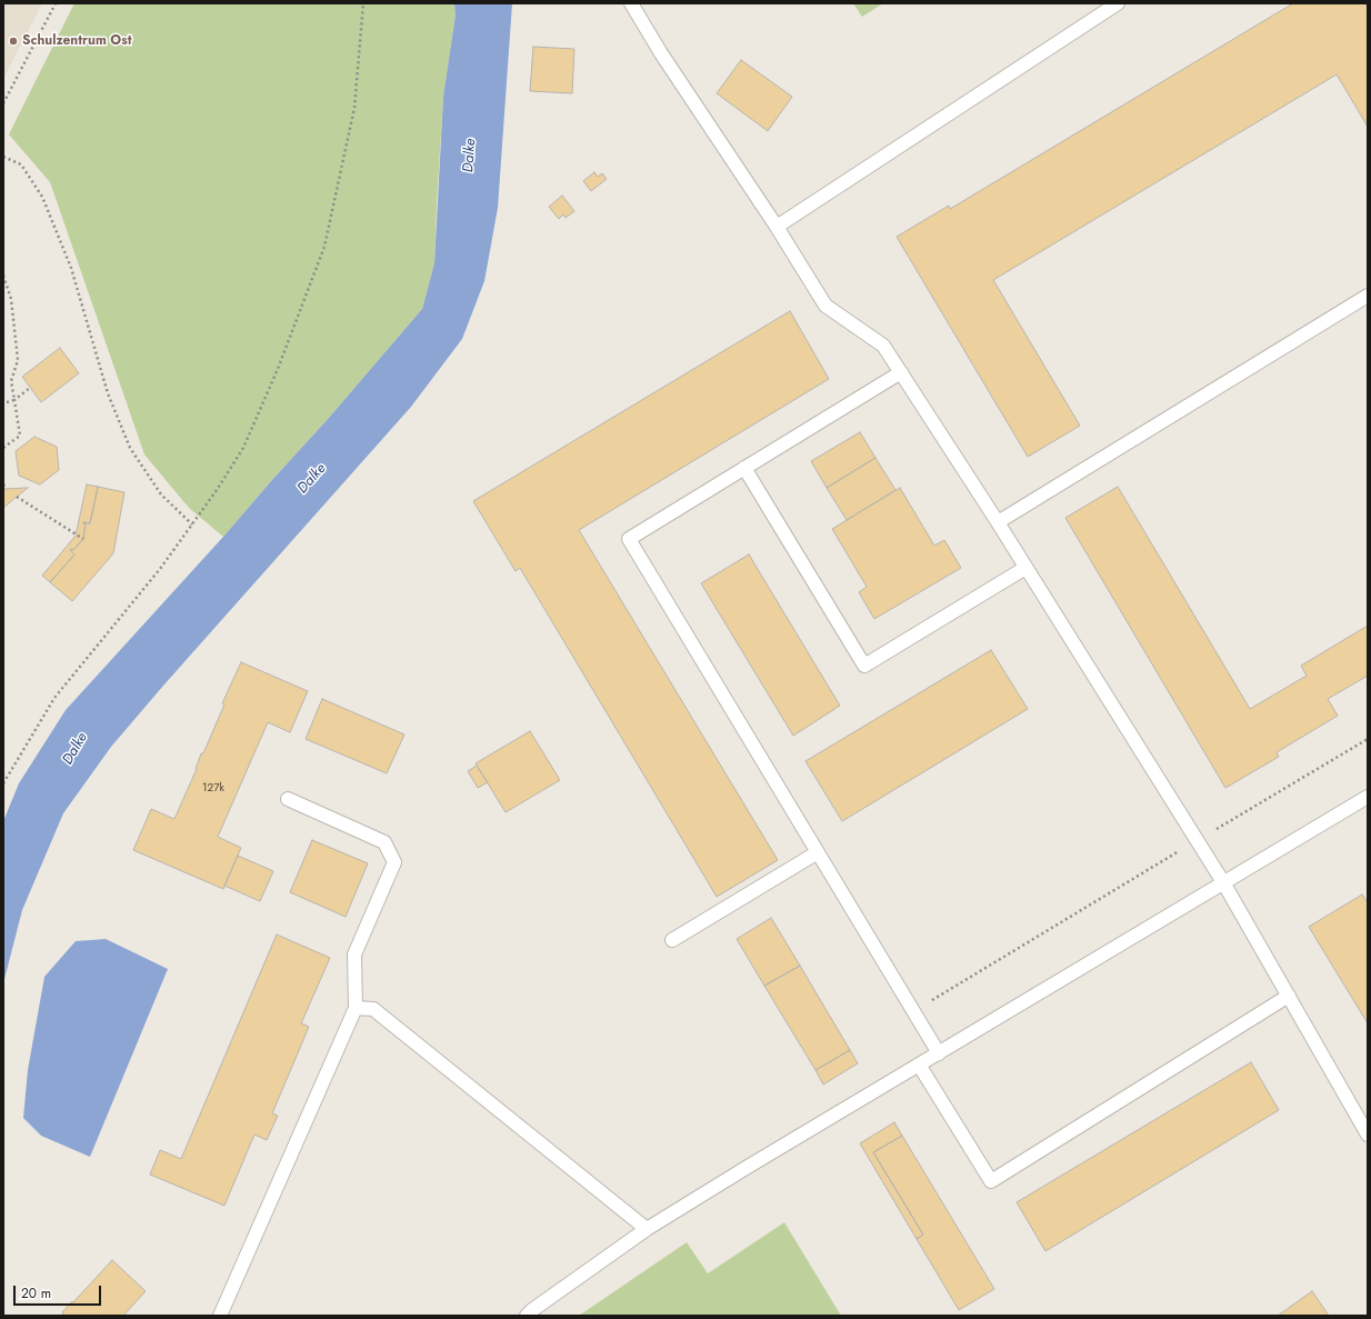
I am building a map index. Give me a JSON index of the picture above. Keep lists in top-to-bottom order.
{
  "water": ["Dalke"],
  "places": ["Schulzentrum Ost"],
  "house_numbers": ["127k"],
  "scale_bar": "20 m"
}
